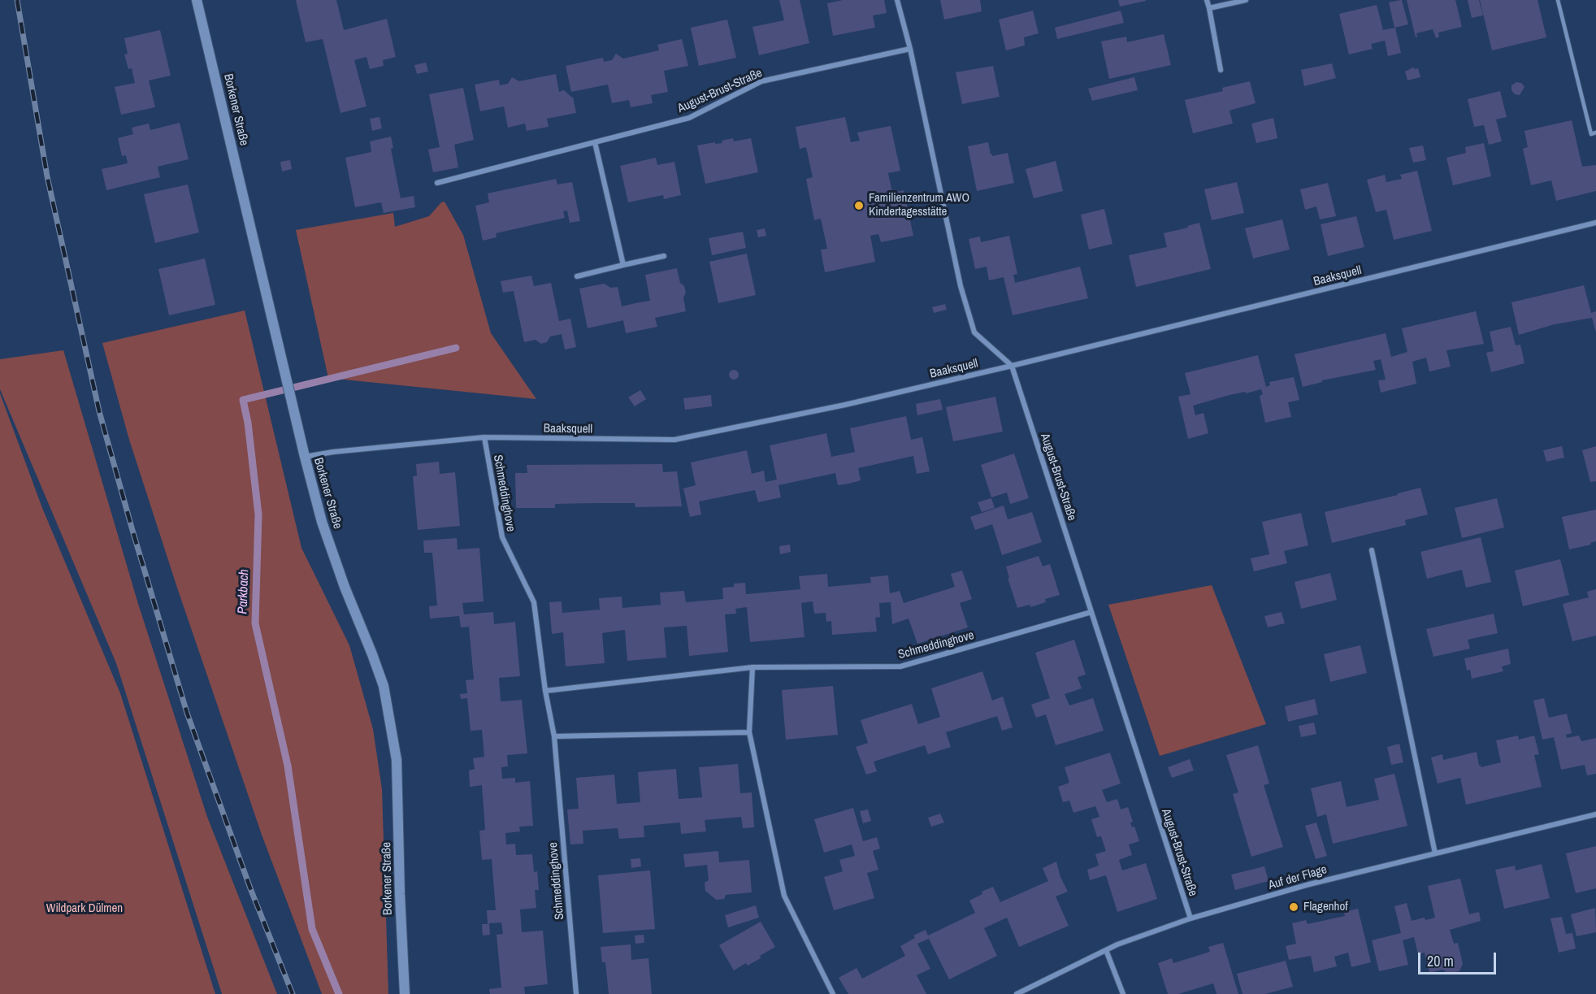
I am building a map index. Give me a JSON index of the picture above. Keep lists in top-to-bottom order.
{
  "streets": {
    "street": [
      "August-Brust-Straße",
      "Borkener Straße",
      "Baaksquell",
      "Schmeddinghove",
      "Auf der Flage"
    ]
  },
  "crossings": [
    ["August-Brust-Straße", "Baaksquell"],
    ["August-Brust-Straße", "Schmeddinghove"],
    ["August-Brust-Straße", "Auf der Flage"],
    ["Borkener Straße", "Baaksquell"],
    ["Baaksquell", "Schmeddinghove"]
  ],
  "water": ["Parkbach"],
  "parks": ["Wildpark Dülmen"],
  "places": ["Familienzentrum AWO Kindertagesstätte", "Flagenhof"],
  "scale_bar": "20 m"
}
